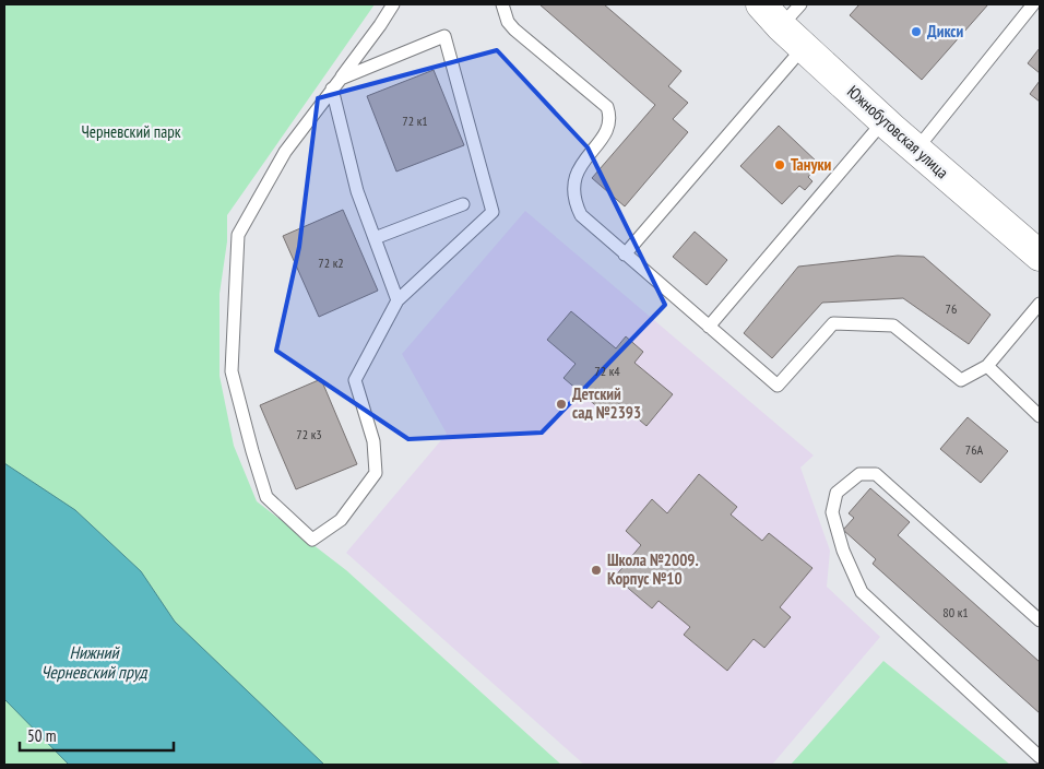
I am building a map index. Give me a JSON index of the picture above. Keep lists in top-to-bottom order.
{
  "streets": {
    "street": ["Южнобутовская улица"]
  },
  "water": ["Нижний Черневский пруд"],
  "parks": ["Черневский парк"],
  "places": [
    "Дикси",
    "Тануки",
    "Детский сад №2393",
    "Школа №2009. Корпус №10"
  ],
  "house_numbers": [
    "72 к1",
    "72 к2",
    "76",
    "72 к4",
    "72 к3",
    "76А",
    "80 к1"
  ],
  "scale_bar": "50 m"
}
